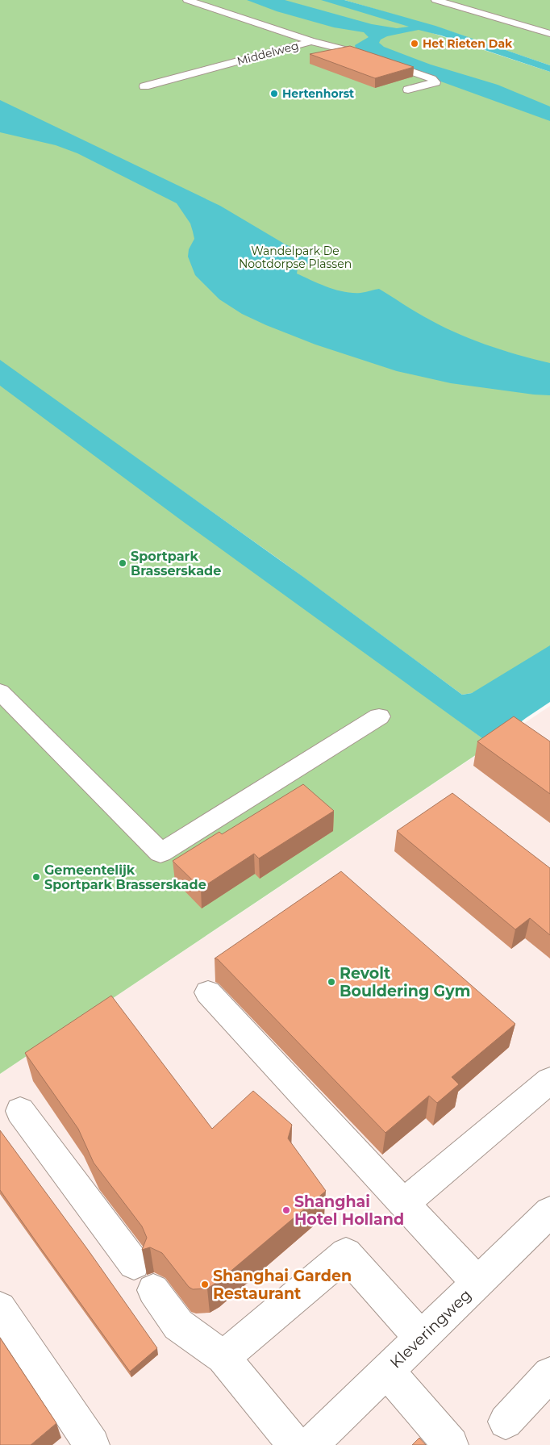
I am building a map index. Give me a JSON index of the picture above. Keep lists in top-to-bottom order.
{
  "streets": {
    "street": ["Middelweg", "Kleveringweg"]
  },
  "parks": ["Wandelpark De Nootdorpse Plassen"],
  "places": [
    "Het Rieten Dak",
    "Hertenhorst",
    "Sportpark Brasserskade",
    "Gemeentelijk Sportpark Brasserskade",
    "Revolt Bouldering Gym",
    "Shanghai Hotel Holland",
    "Shanghai Garden Restaurant"
  ]
}
